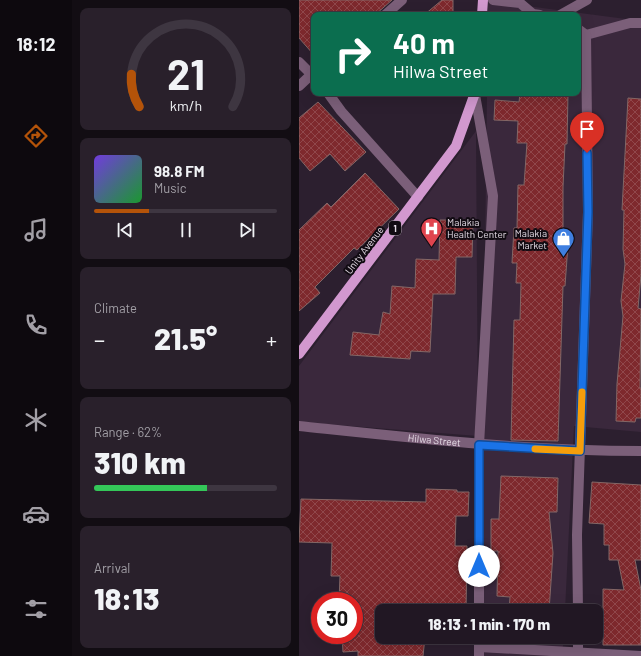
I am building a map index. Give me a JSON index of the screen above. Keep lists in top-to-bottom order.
{
  "streets": {
    "main road": ["1", "Unity Avenue"],
    "street": ["Hilwa Street"]
  },
  "places": {
    "hospital": ["Malakia Health Center"],
    "shop": ["Malakia Market"]
  },
  "page": {
    "tabs": "18:12",
    "turn": ["40 m", "Hilwa Street"],
    "song": ["98.8 FM", "Music"],
    "tile": [
      "Climate",
      ["Range · 62%", "310 km"],
      ["Arrival", "18:13"]
    ],
    "heat": ["−", "21.5°", "+"],
    "limit": "30",
    "trip": "18:13 · 1 min · 170 m",
    "gauge": ["21", "km/h"]
  }
}
